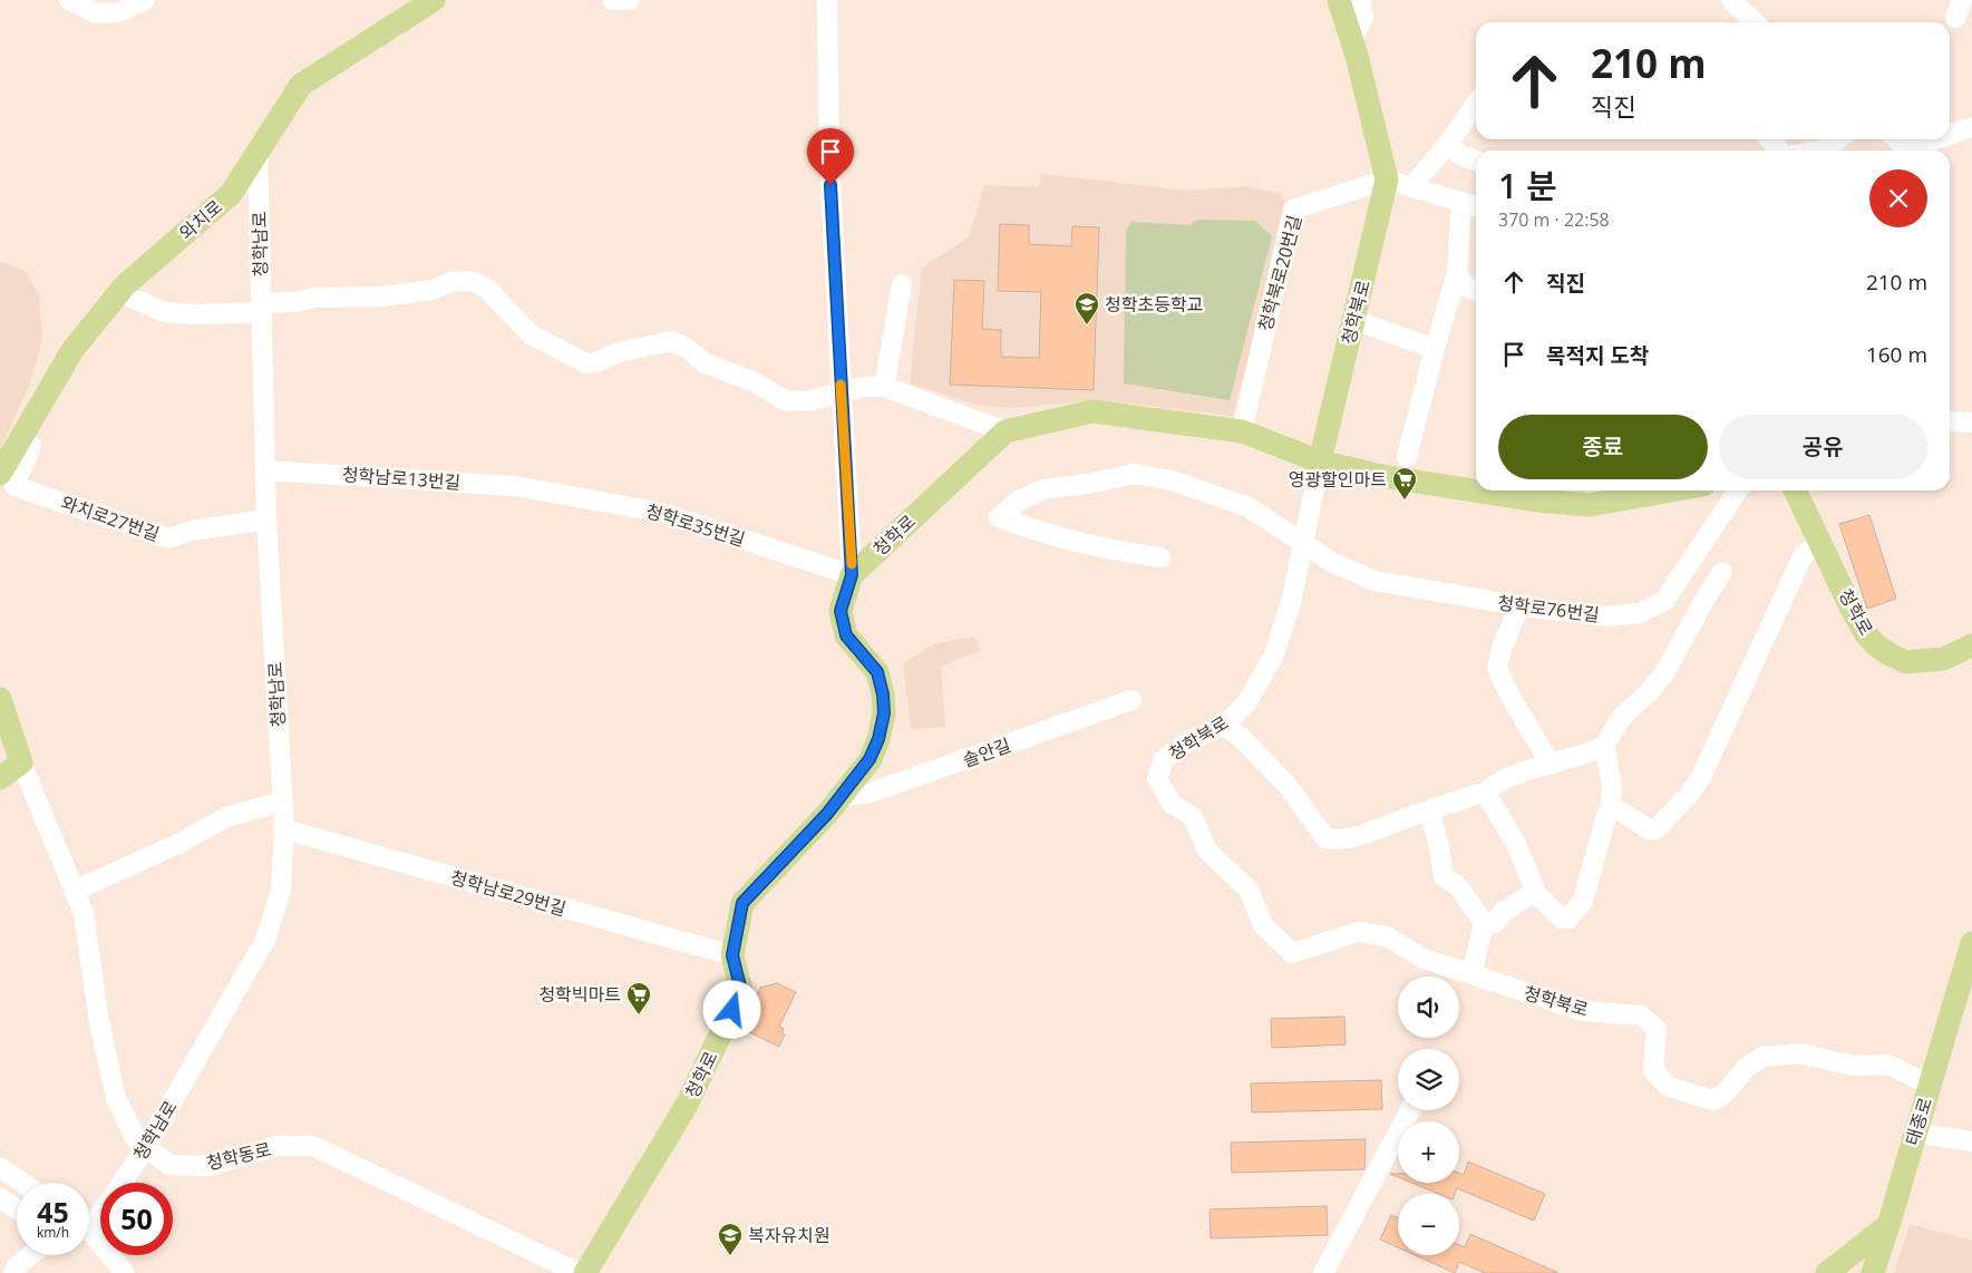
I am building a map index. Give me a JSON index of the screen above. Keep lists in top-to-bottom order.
{
  "streets": {
    "main road": [
      "와치로",
      "청학북로",
      "청학로",
      "태종로"
    ],
    "street": [
      "청학남로",
      "청학북로20번길",
      "청학남로13번길",
      "와치로27번길",
      "청학로35번길",
      "청학로76번길",
      "솔안길",
      "청학남로29번길",
      "청학동로"
    ]
  },
  "crossings": [
    ["와치로", "청학남로"],
    ["와치로", "와치로27번길"],
    ["청학남로", "청학남로13번길"],
    ["청학남로", "와치로27번길"],
    ["청학남로", "청학남로29번길"],
    ["청학남로", "청학동로"],
    ["청학북로20번길", "청학북로"],
    ["청학북로", "청학로76번길"],
    ["청학북로", "태종로"],
    ["청학남로13번길", "청학로35번길"],
    ["청학로35번길", "청학로"],
    ["청학로", "솔안길"],
    ["청학로", "청학남로29번길"]
  ],
  "places": {
    "school or university": ["청학초등학교", "복자유치원"],
    "supermarket": ["영광할인마트", "청학빅마트"]
  },
  "page": {
    "turn": ["210 m", "직진"],
    "heading": ["1 분", "370 m · 22:58"],
    "list": [
      {
        "name": "직진",
        "value": "210 m"
      },
      {
        "name": "목적지 도착",
        "value": "160 m"
      }
    ],
    "buttons": ["종료", "공유"],
    "map_buttons": ["+", "−"],
    "speed": "45 km/h",
    "limit": "50"
  }
}
